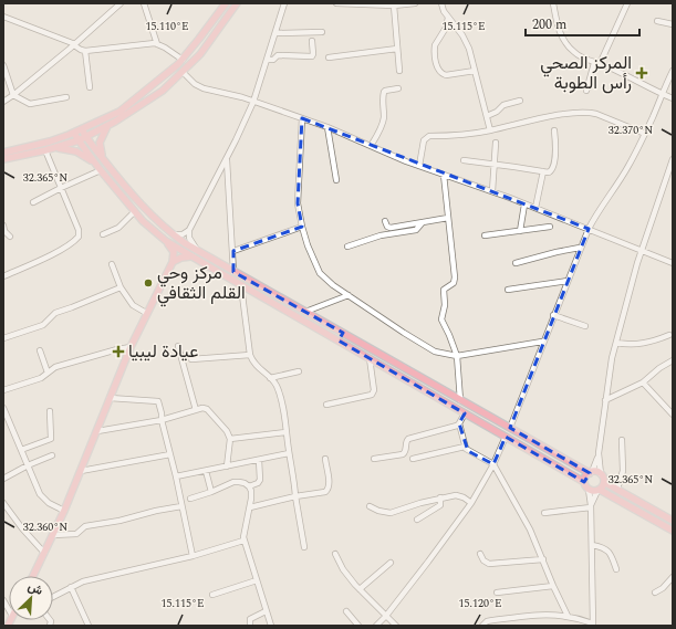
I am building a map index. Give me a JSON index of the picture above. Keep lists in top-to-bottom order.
{
  "places": {
    "health": ["المركز الصحي رأس الطوبة", "عيادة ليبيا"],
    "other": ["مركز وحي القلم الثقافي"]
  },
  "scale_bar": "200 m",
  "north": "top right",
  "coordinates": [
    "15.110°E",
    "15.115°E",
    "32.370°N",
    "32.365°N",
    "32.360°N",
    "15.120°E"
  ]
}
